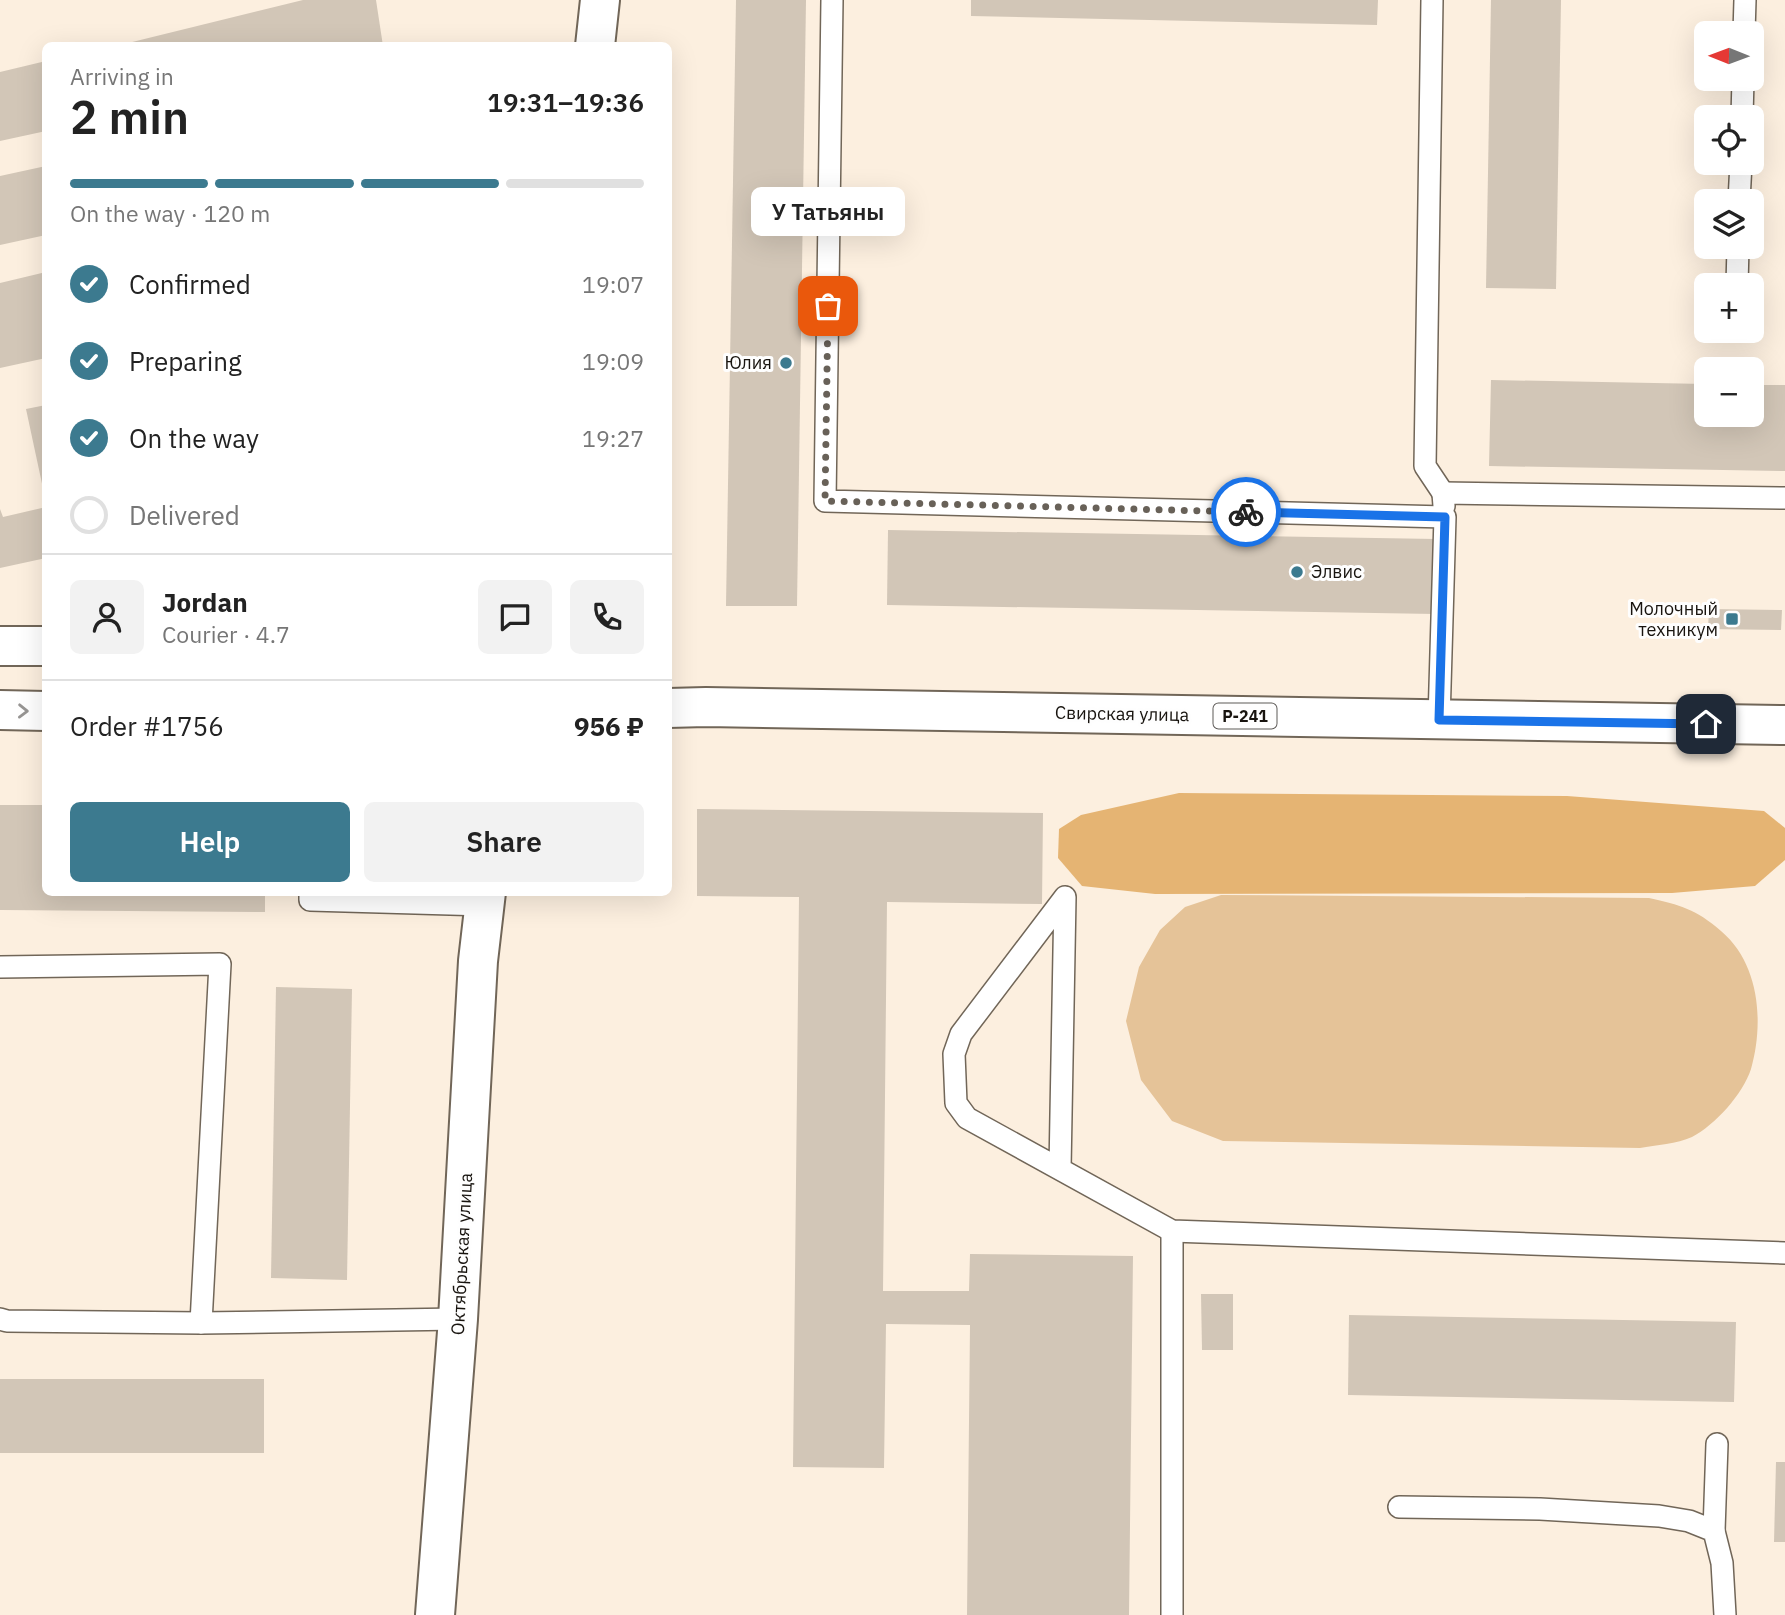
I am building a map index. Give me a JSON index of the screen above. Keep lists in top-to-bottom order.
{
  "streets": {
    "main road": ["Свирская улица", "Р-241", "Октябрьская улица"]
  },
  "places": {
    "other": ["У Татьяны", "Юлия", "Элвис"],
    "transit": ["Молочный техникум"]
  },
  "north": "left",
  "page": {
    "map_buttons": ["+", "−"],
    "heading": ["2 min", "Arriving in", "19:31–19:36"],
    "panel": [
      "Jordan",
      "Courier · 4.7",
      "Order #1756",
      "956 ₽"
    ],
    "bar": "On the way · 120 m",
    "bubble": "У Татьяны",
    "list": [
      ["Confirmed", "19:07"],
      ["Preparing", "19:09"],
      ["On the way", "19:27"],
      "Delivered"
    ],
    "buttons": ["Help", "Share"]
  }
}
